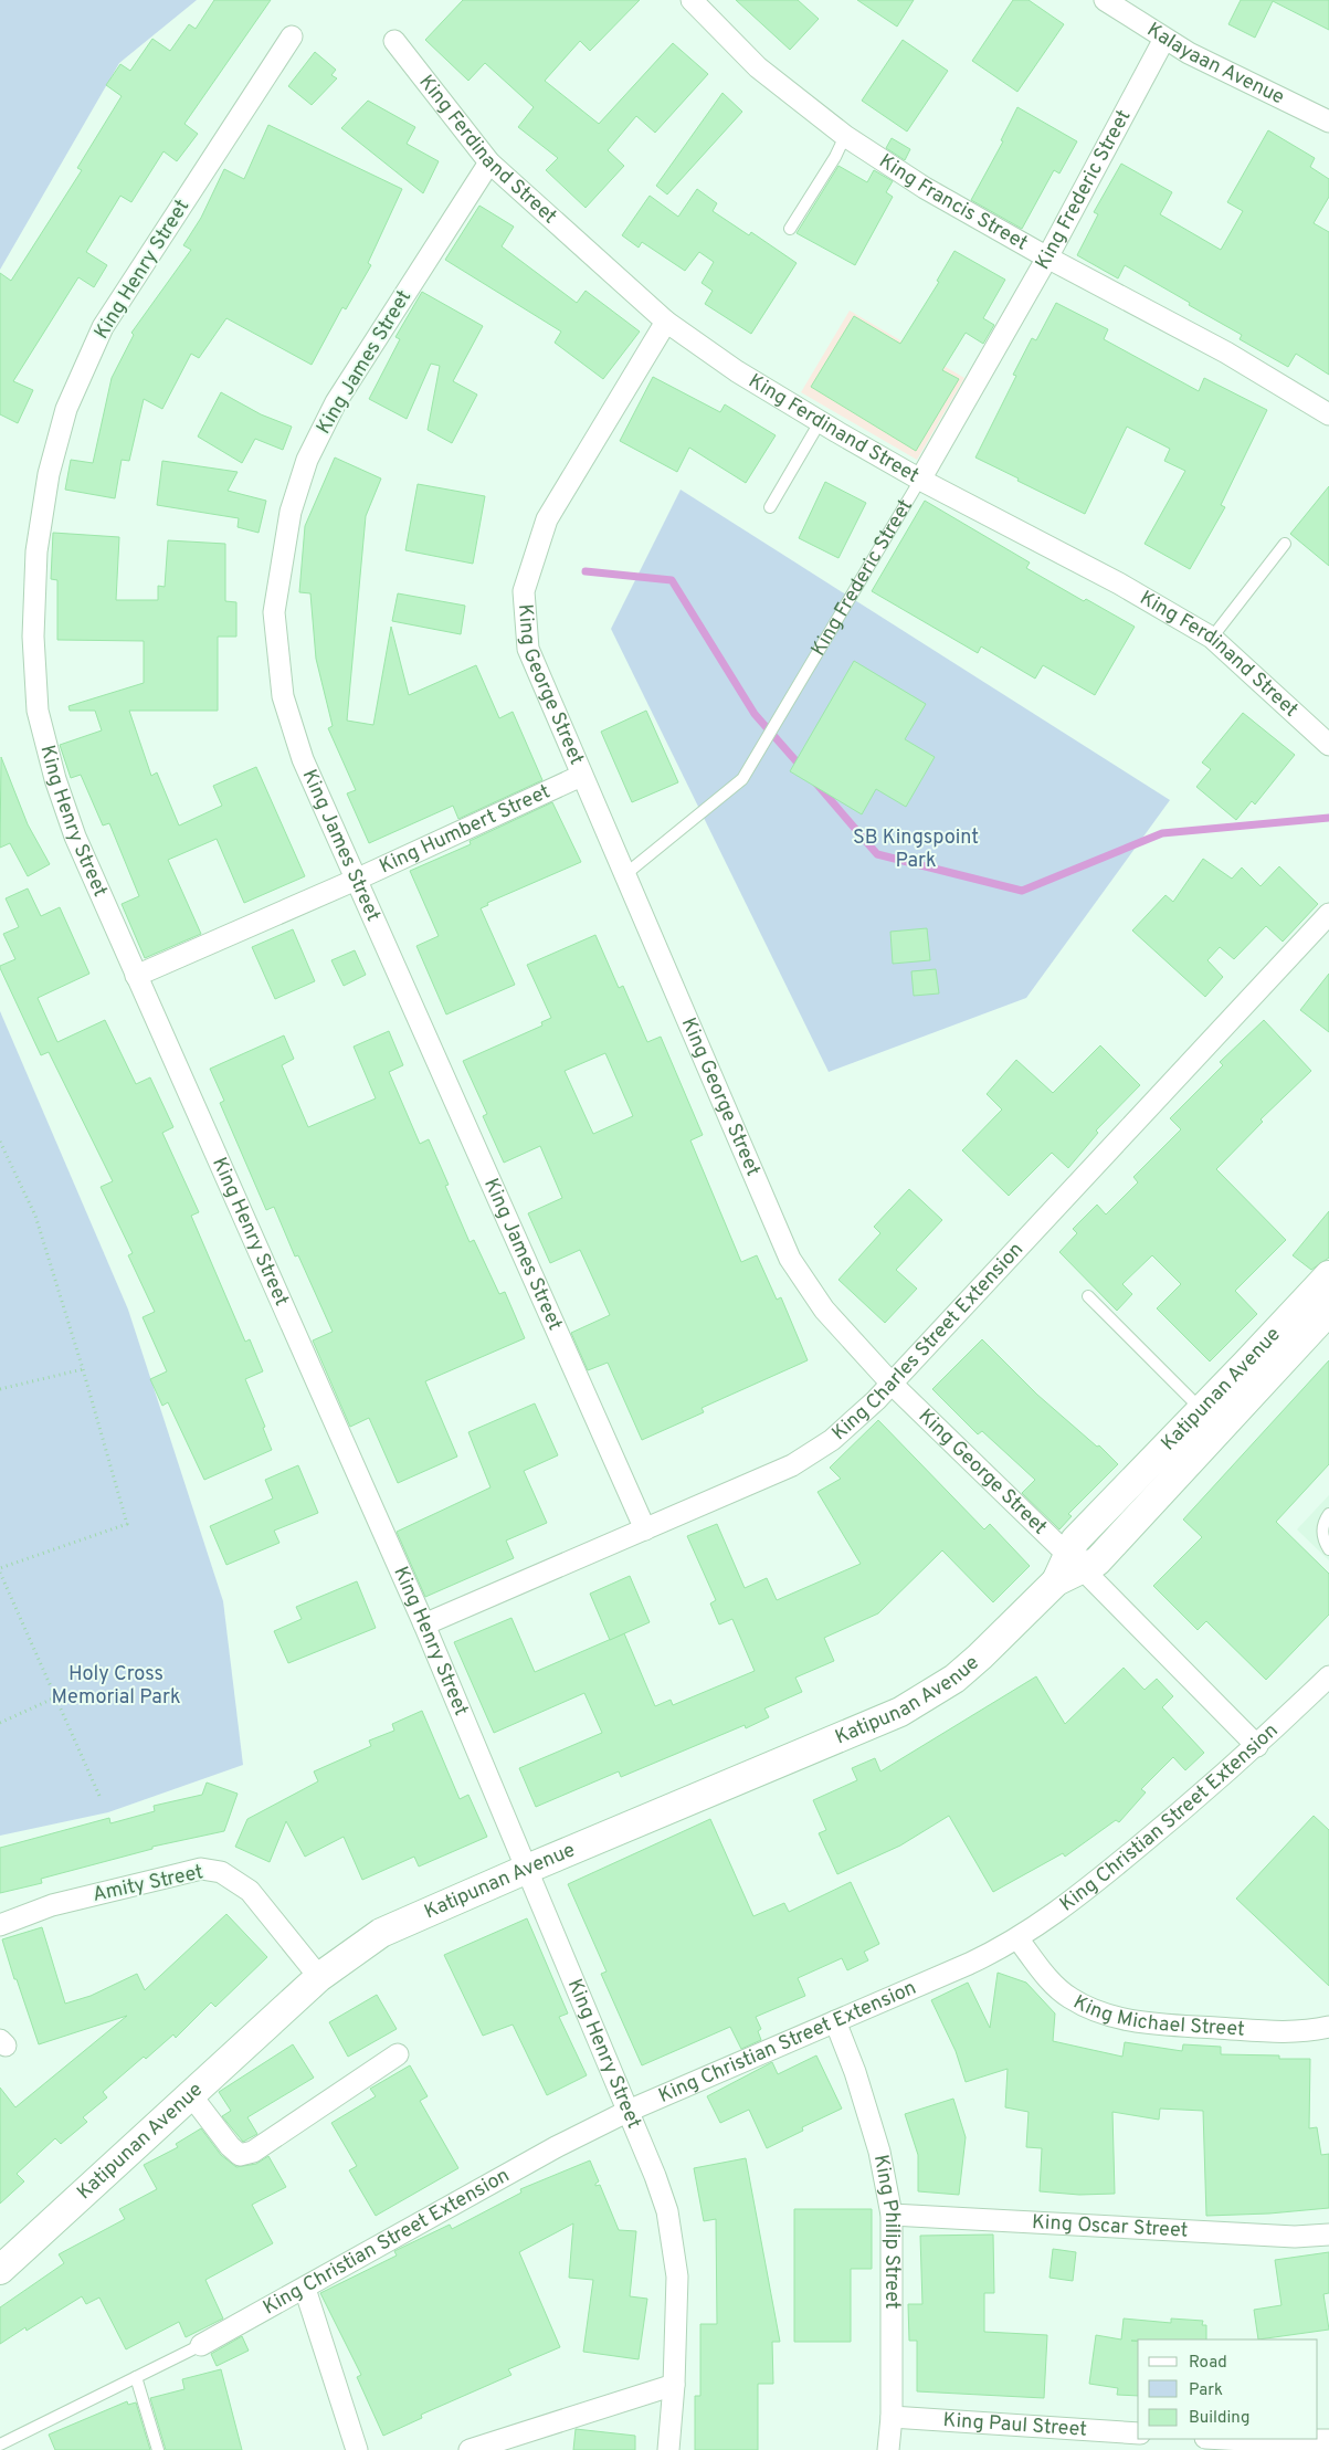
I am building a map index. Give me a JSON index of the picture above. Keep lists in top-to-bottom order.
{
  "streets": {
    "main road": ["Katipunan Avenue"],
    "street": [
      "Kalayaan Avenue",
      "King Ferdinand Street",
      "King Frederic Street",
      "King Francis Street",
      "King Henry Street",
      "King James Street",
      "King George Street",
      "King Humbert Street",
      "King Charles Street Extension",
      "King Christian Street Extension",
      "Amity Street",
      "King Michael Street",
      "King Oscar Street",
      "King Philip Street",
      "King Paul Street"
    ]
  },
  "crossings": [
    ["Kalayaan Avenue", "King Frederic Street"],
    ["King Ferdinand Street", "King Frederic Street"],
    ["King Ferdinand Street", "King James Street"],
    ["King Ferdinand Street", "King George Street"],
    ["King Frederic Street", "King Francis Street"],
    ["King Frederic Street", "King George Street"],
    ["King Henry Street", "King Humbert Street"],
    ["King Henry Street", "King Charles Street Extension"],
    ["King Henry Street", "Katipunan Avenue"],
    ["King Henry Street", "King Christian Street Extension"],
    ["King James Street", "King Humbert Street"],
    ["King James Street", "King Charles Street Extension"],
    ["King George Street", "King Humbert Street"],
    ["King George Street", "King Charles Street Extension"],
    ["King George Street", "Katipunan Avenue"],
    ["King George Street", "King Christian Street Extension"],
    ["Katipunan Avenue", "Amity Street"],
    ["King Christian Street Extension", "King Michael Street"],
    ["King Christian Street Extension", "King Philip Street"],
    ["King Oscar Street", "King Philip Street"],
    ["King Philip Street", "King Paul Street"]
  ],
  "parks": ["SB Kingspoint Park", "Holy Cross Memorial Park"],
  "legend": ["Road", "Park", "Building"]
}
